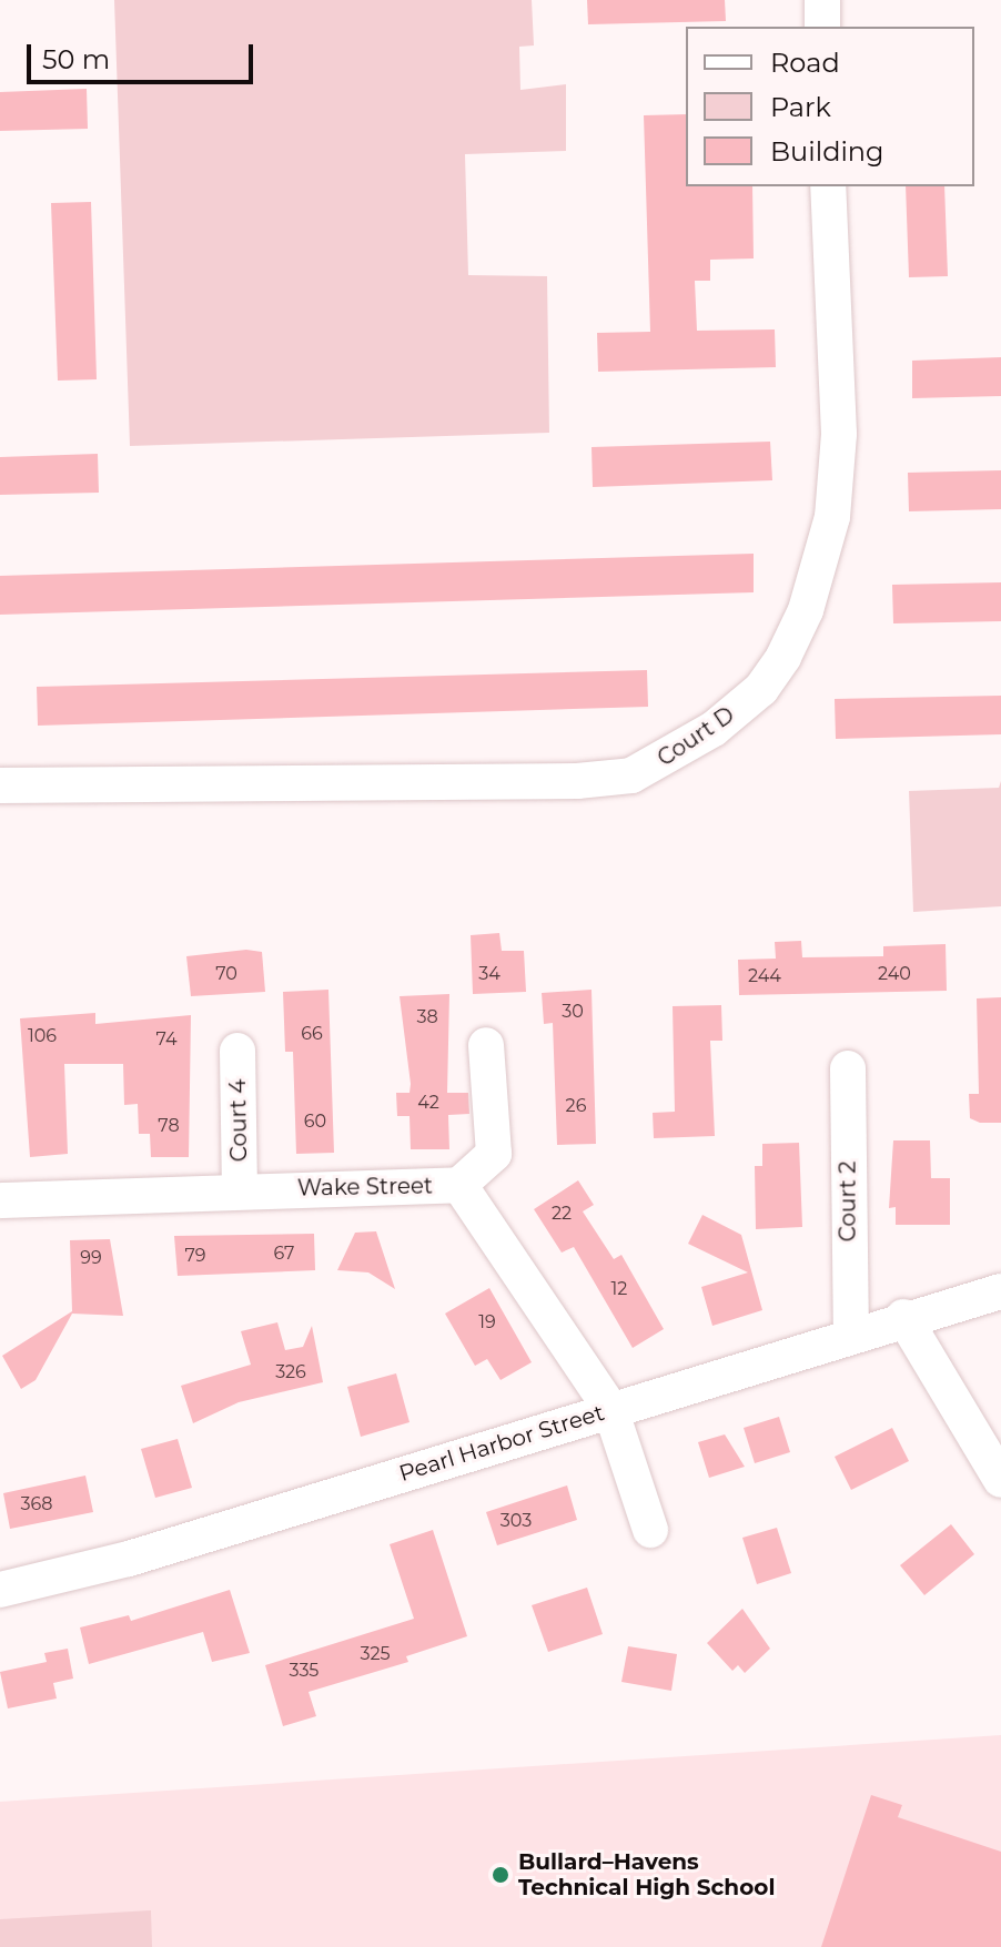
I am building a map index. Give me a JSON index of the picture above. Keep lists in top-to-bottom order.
{
  "streets": {
    "street": [
      "Court D",
      "Court 4",
      "Wake Street",
      "Court 2",
      "Pearl Harbor Street"
    ]
  },
  "crossings": [
    ["Court 4", "Wake Street"],
    ["Wake Street", "Pearl Harbor Street"],
    ["Court 2", "Pearl Harbor Street"]
  ],
  "places": ["Bullard–Havens Technical High School"],
  "house_numbers": [
    "70",
    "34",
    "240",
    "244",
    "30",
    "38",
    "66",
    "106",
    "74",
    "42",
    "26",
    "60",
    "78",
    "22",
    "67",
    "79",
    "99",
    "12",
    "19",
    "326",
    "368",
    "303",
    "325",
    "335"
  ],
  "legend": ["Road", "Park", "Building"],
  "scale_bar": "50 m"
}
